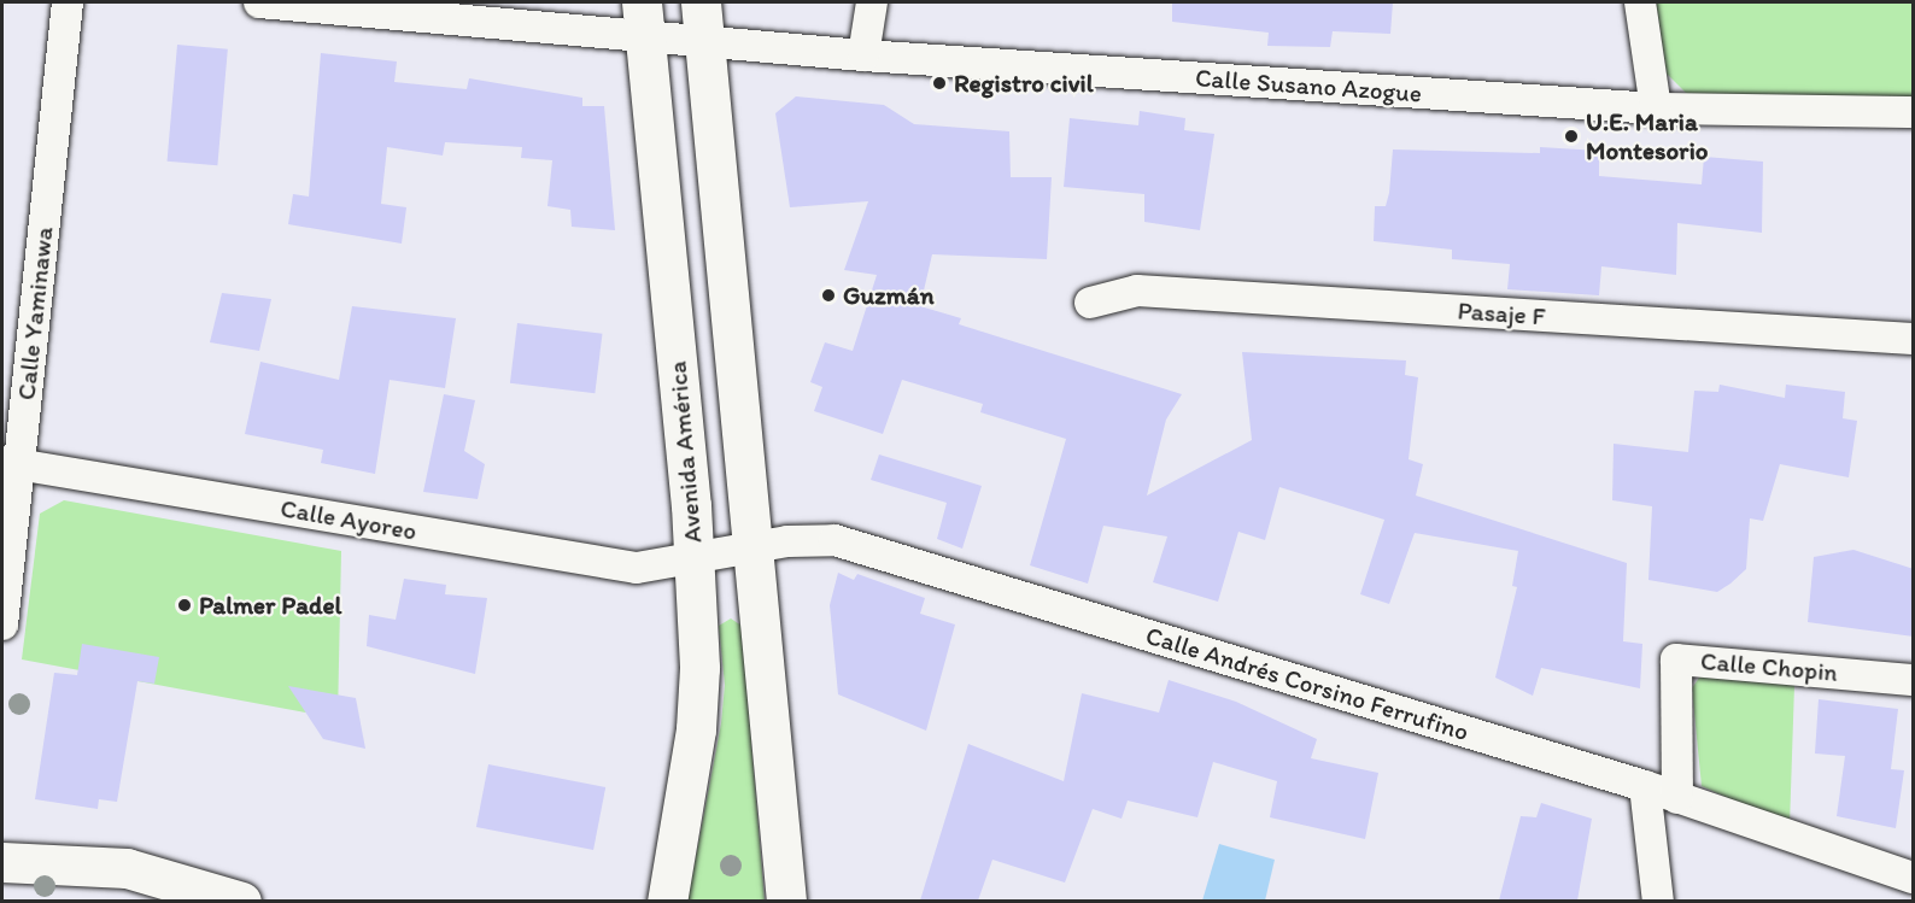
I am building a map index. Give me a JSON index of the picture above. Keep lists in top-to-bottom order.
{
  "streets": {
    "main road": ["Avenida América"],
    "street": [
      "Calle Susano Azogue",
      "Calle Yaminawa",
      "Pasaje F",
      "Calle Ayoreo",
      "Calle Chopin",
      "Calle Andrés Corsino Ferrufino"
    ]
  },
  "crossings": [
    ["Calle Susano Azogue", "Avenida América"],
    ["Calle Yaminawa", "Calle Ayoreo"],
    ["Avenida América", "Calle Ayoreo"],
    ["Avenida América", "Calle Andrés Corsino Ferrufino"],
    ["Calle Ayoreo", "Calle Andrés Corsino Ferrufino"],
    ["Calle Chopin", "Calle Andrés Corsino Ferrufino"]
  ],
  "places": [
    "Registro civil",
    "U.E. Maria Montesorio",
    "Guzmán",
    "Palmer Padel"
  ]
}
